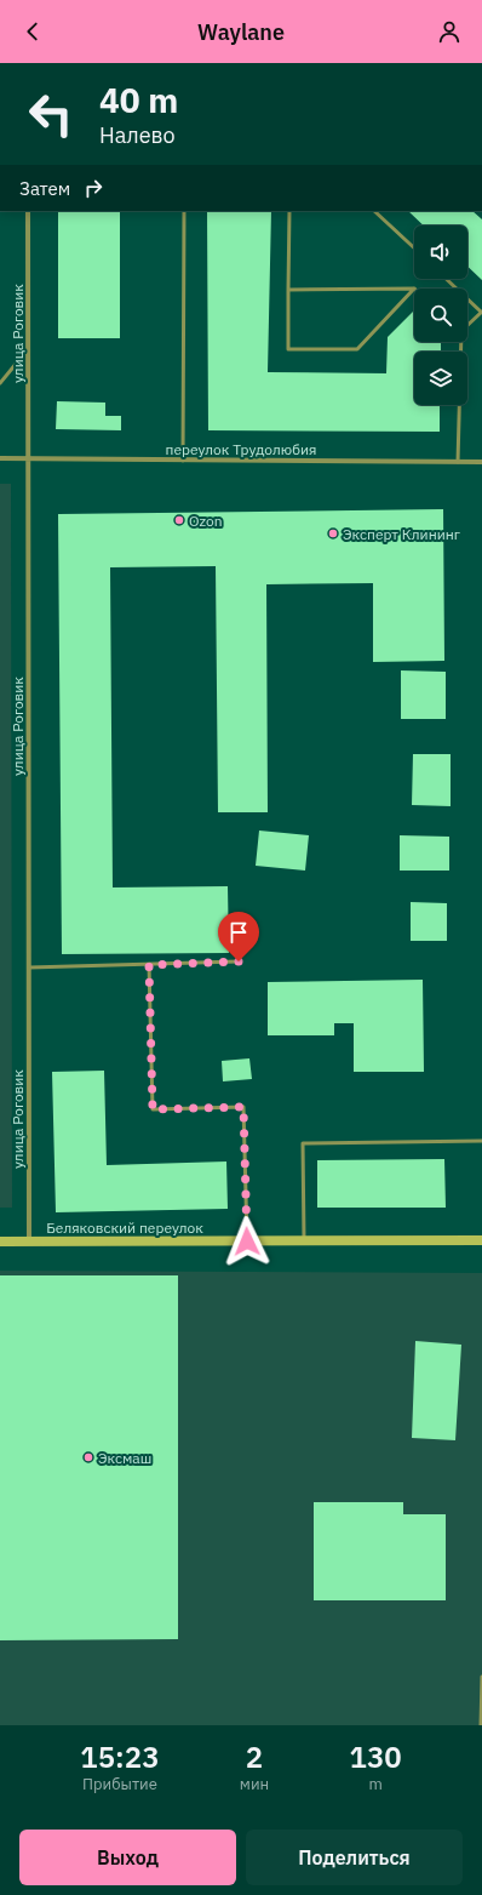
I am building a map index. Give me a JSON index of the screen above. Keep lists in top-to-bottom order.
{
  "streets": {
    "street": ["улица Роговик", "переулок Трудолюбия", "Беляковский переулок"]
  },
  "crossings": [
    ["улица Роговик", "переулок Трудолюбия"],
    ["улица Роговик", "Беляковский переулок"]
  ],
  "places": ["Ozon", "Эксперт Клининг", "Эксмаш"],
  "page": {
    "header": "Waylane",
    "turn": ["40 m", "Налево"],
    "then": "Затем",
    "eta": [
      "15:23",
      "Прибытие",
      "2",
      "мин",
      "130",
      "m"
    ],
    "buttons": ["Выход", "Поделиться"]
  }
}
